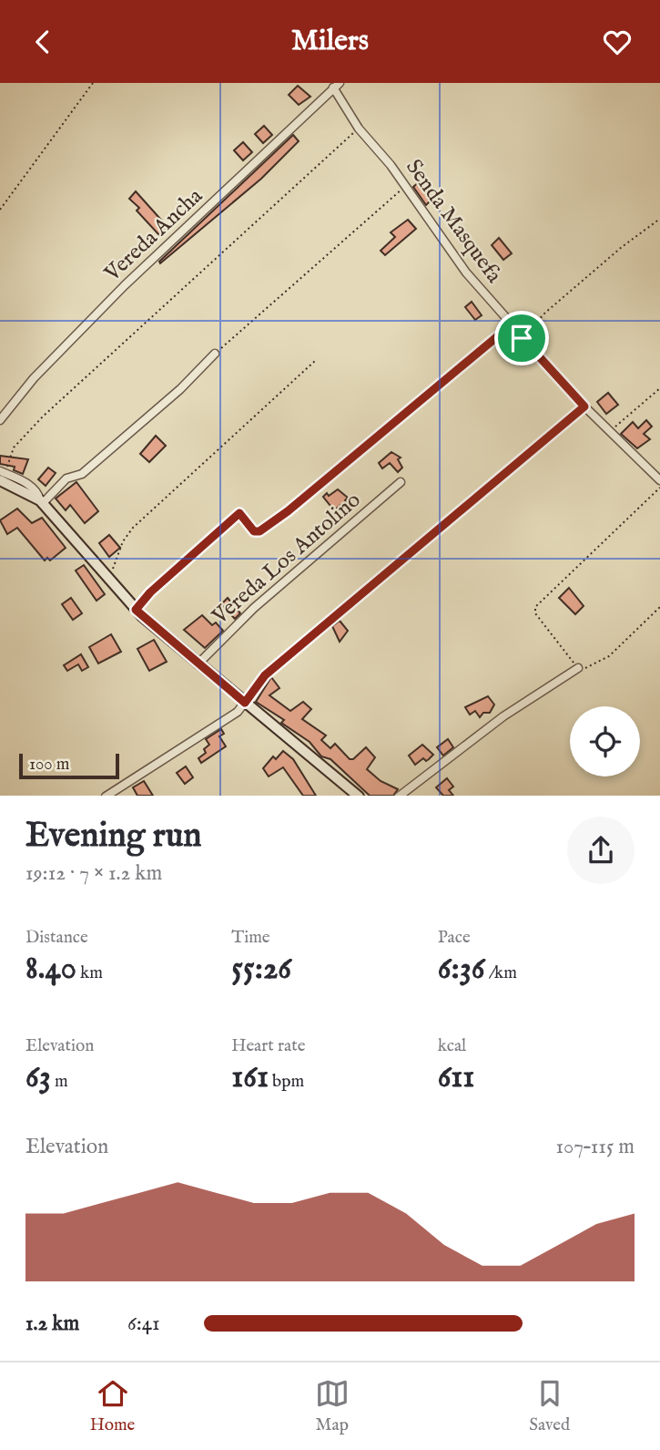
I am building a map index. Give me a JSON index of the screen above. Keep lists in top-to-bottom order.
{
  "streets": {
    "street": ["Senda Masquefa", "Vereda Ancha", "Vereda Los Antolino"]
  },
  "crossings": [
    ["Senda Masquefa", "Vereda Ancha"]
  ],
  "scale_bar": "100 m",
  "page": {
    "header": "Milers",
    "scale": "100 m",
    "heading": ["Evening run", "19:12 · 7 × 1.2 km"],
    "stats": [
      ["Distance", "8.40 km"],
      ["Time", "55:26"],
      ["Pace", "6:36 /km"],
      ["Elevation", "63 m"],
      ["Heart rate", "161 bpm"],
      ["kcal", "611"]
    ],
    "chart": ["Elevation", "107–115 m"],
    "list": [
      {
        "name": "1.2 km",
        "note": "6:41"
      }
    ],
    "tabs": ["Home", "Map", "Saved"]
  }
}
